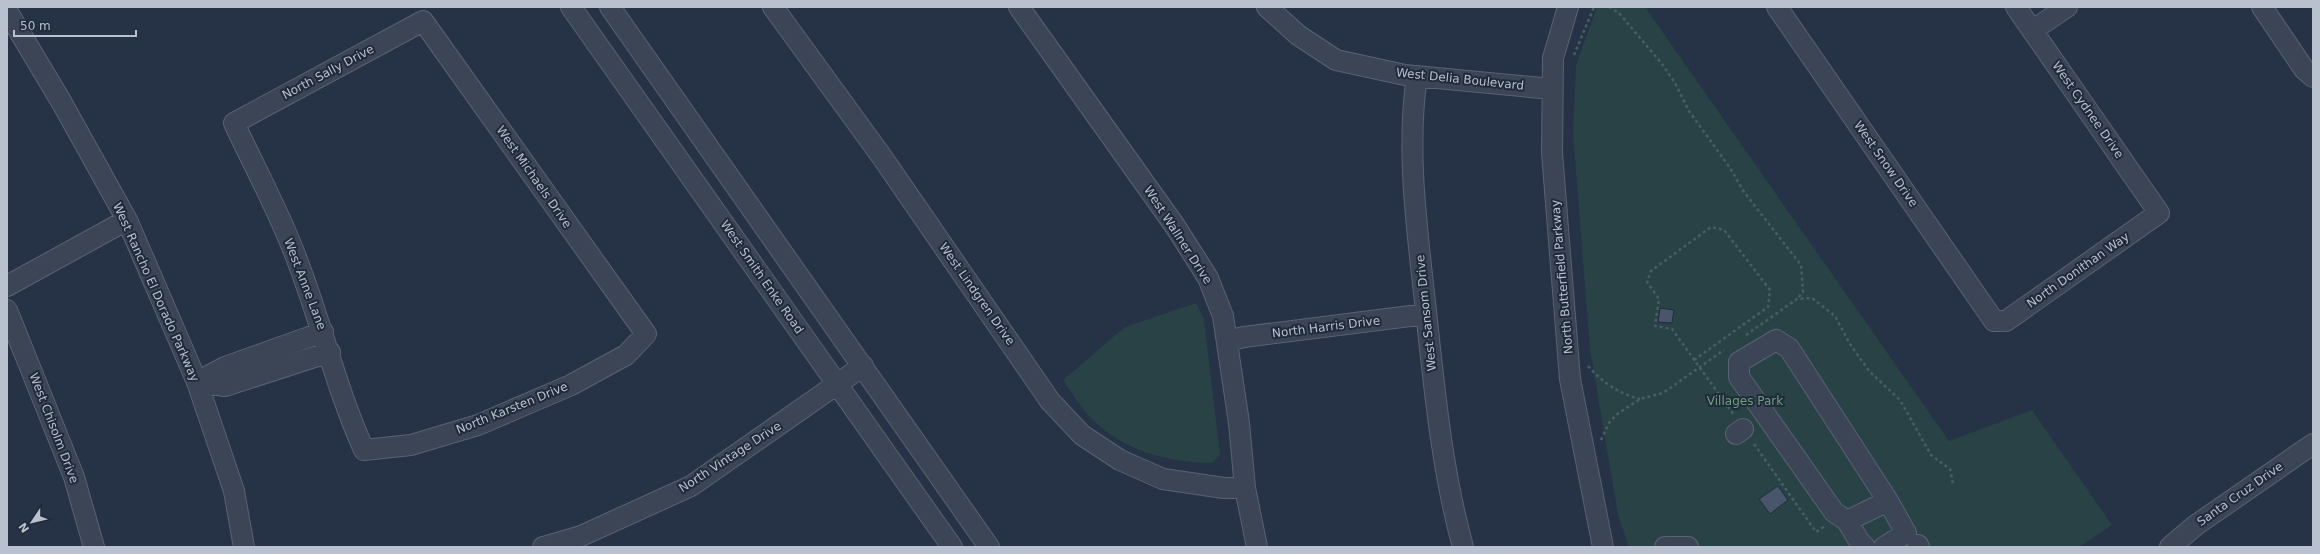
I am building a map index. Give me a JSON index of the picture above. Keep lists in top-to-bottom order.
{
  "streets": {
    "street": [
      "North Sally Drive",
      "West Delia Boulevard",
      "West Cydnee Drive",
      "West Snow Drive",
      "West Michaels Drive",
      "West Wallner Drive",
      "North Donithan Way",
      "West Smith Enke Road",
      "North Butterfield Parkway",
      "West Anne Lane",
      "West Rancho El Dorado Parkway",
      "West Lindgren Drive",
      "West Sansom Drive",
      "North Harris Drive",
      "North Karsten Drive",
      "West Chisolm Drive",
      "North Vintage Drive",
      "Santa Cruz Drive"
    ]
  },
  "crossings": [
    ["North Sally Drive", "West Michaels Drive"],
    ["North Sally Drive", "West Anne Lane"],
    ["West Delia Boulevard", "North Butterfield Parkway"],
    ["West Delia Boulevard", "West Sansom Drive"],
    ["West Cydnee Drive", "North Donithan Way"],
    ["West Snow Drive", "North Donithan Way"],
    ["West Michaels Drive", "North Karsten Drive"],
    ["West Wallner Drive", "West Lindgren Drive"],
    ["West Wallner Drive", "North Harris Drive"],
    ["West Smith Enke Road", "North Vintage Drive"],
    ["West Anne Lane", "North Karsten Drive"],
    ["West Sansom Drive", "North Harris Drive"]
  ],
  "parks": ["Villages Park"],
  "scale_bar": "50 m",
  "north": "bottom left"
}
